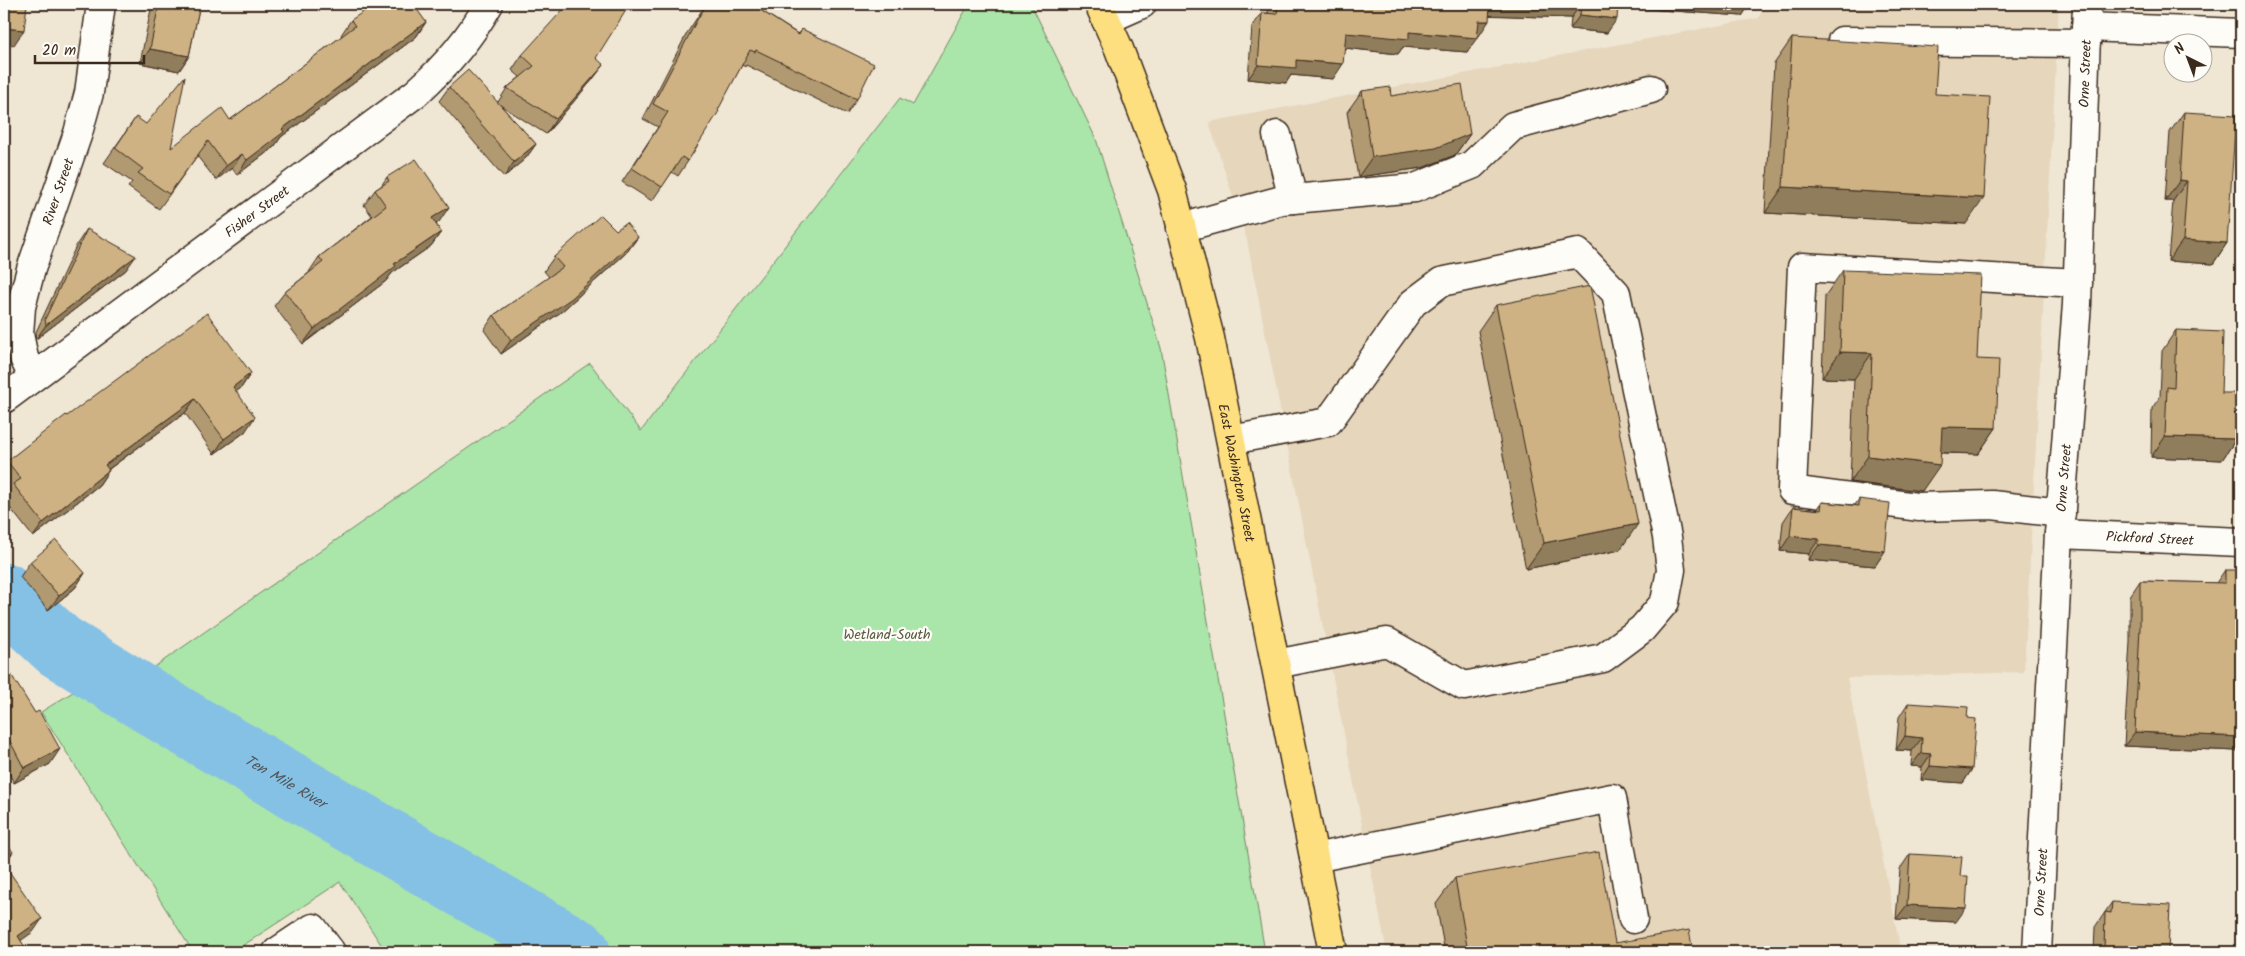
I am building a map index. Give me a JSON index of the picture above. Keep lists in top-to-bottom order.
{
  "streets": {
    "main road": ["East Washington Street"],
    "street": [
      "Orne Street",
      "River Street",
      "Fisher Street",
      "Pickford Street"
    ]
  },
  "crossings": [
    ["Orne Street", "Pickford Street"],
    ["River Street", "Fisher Street"]
  ],
  "water": ["Ten Mile River"],
  "parks": ["Wetland-South"],
  "scale_bar": "20 m",
  "north": "top left"
}
